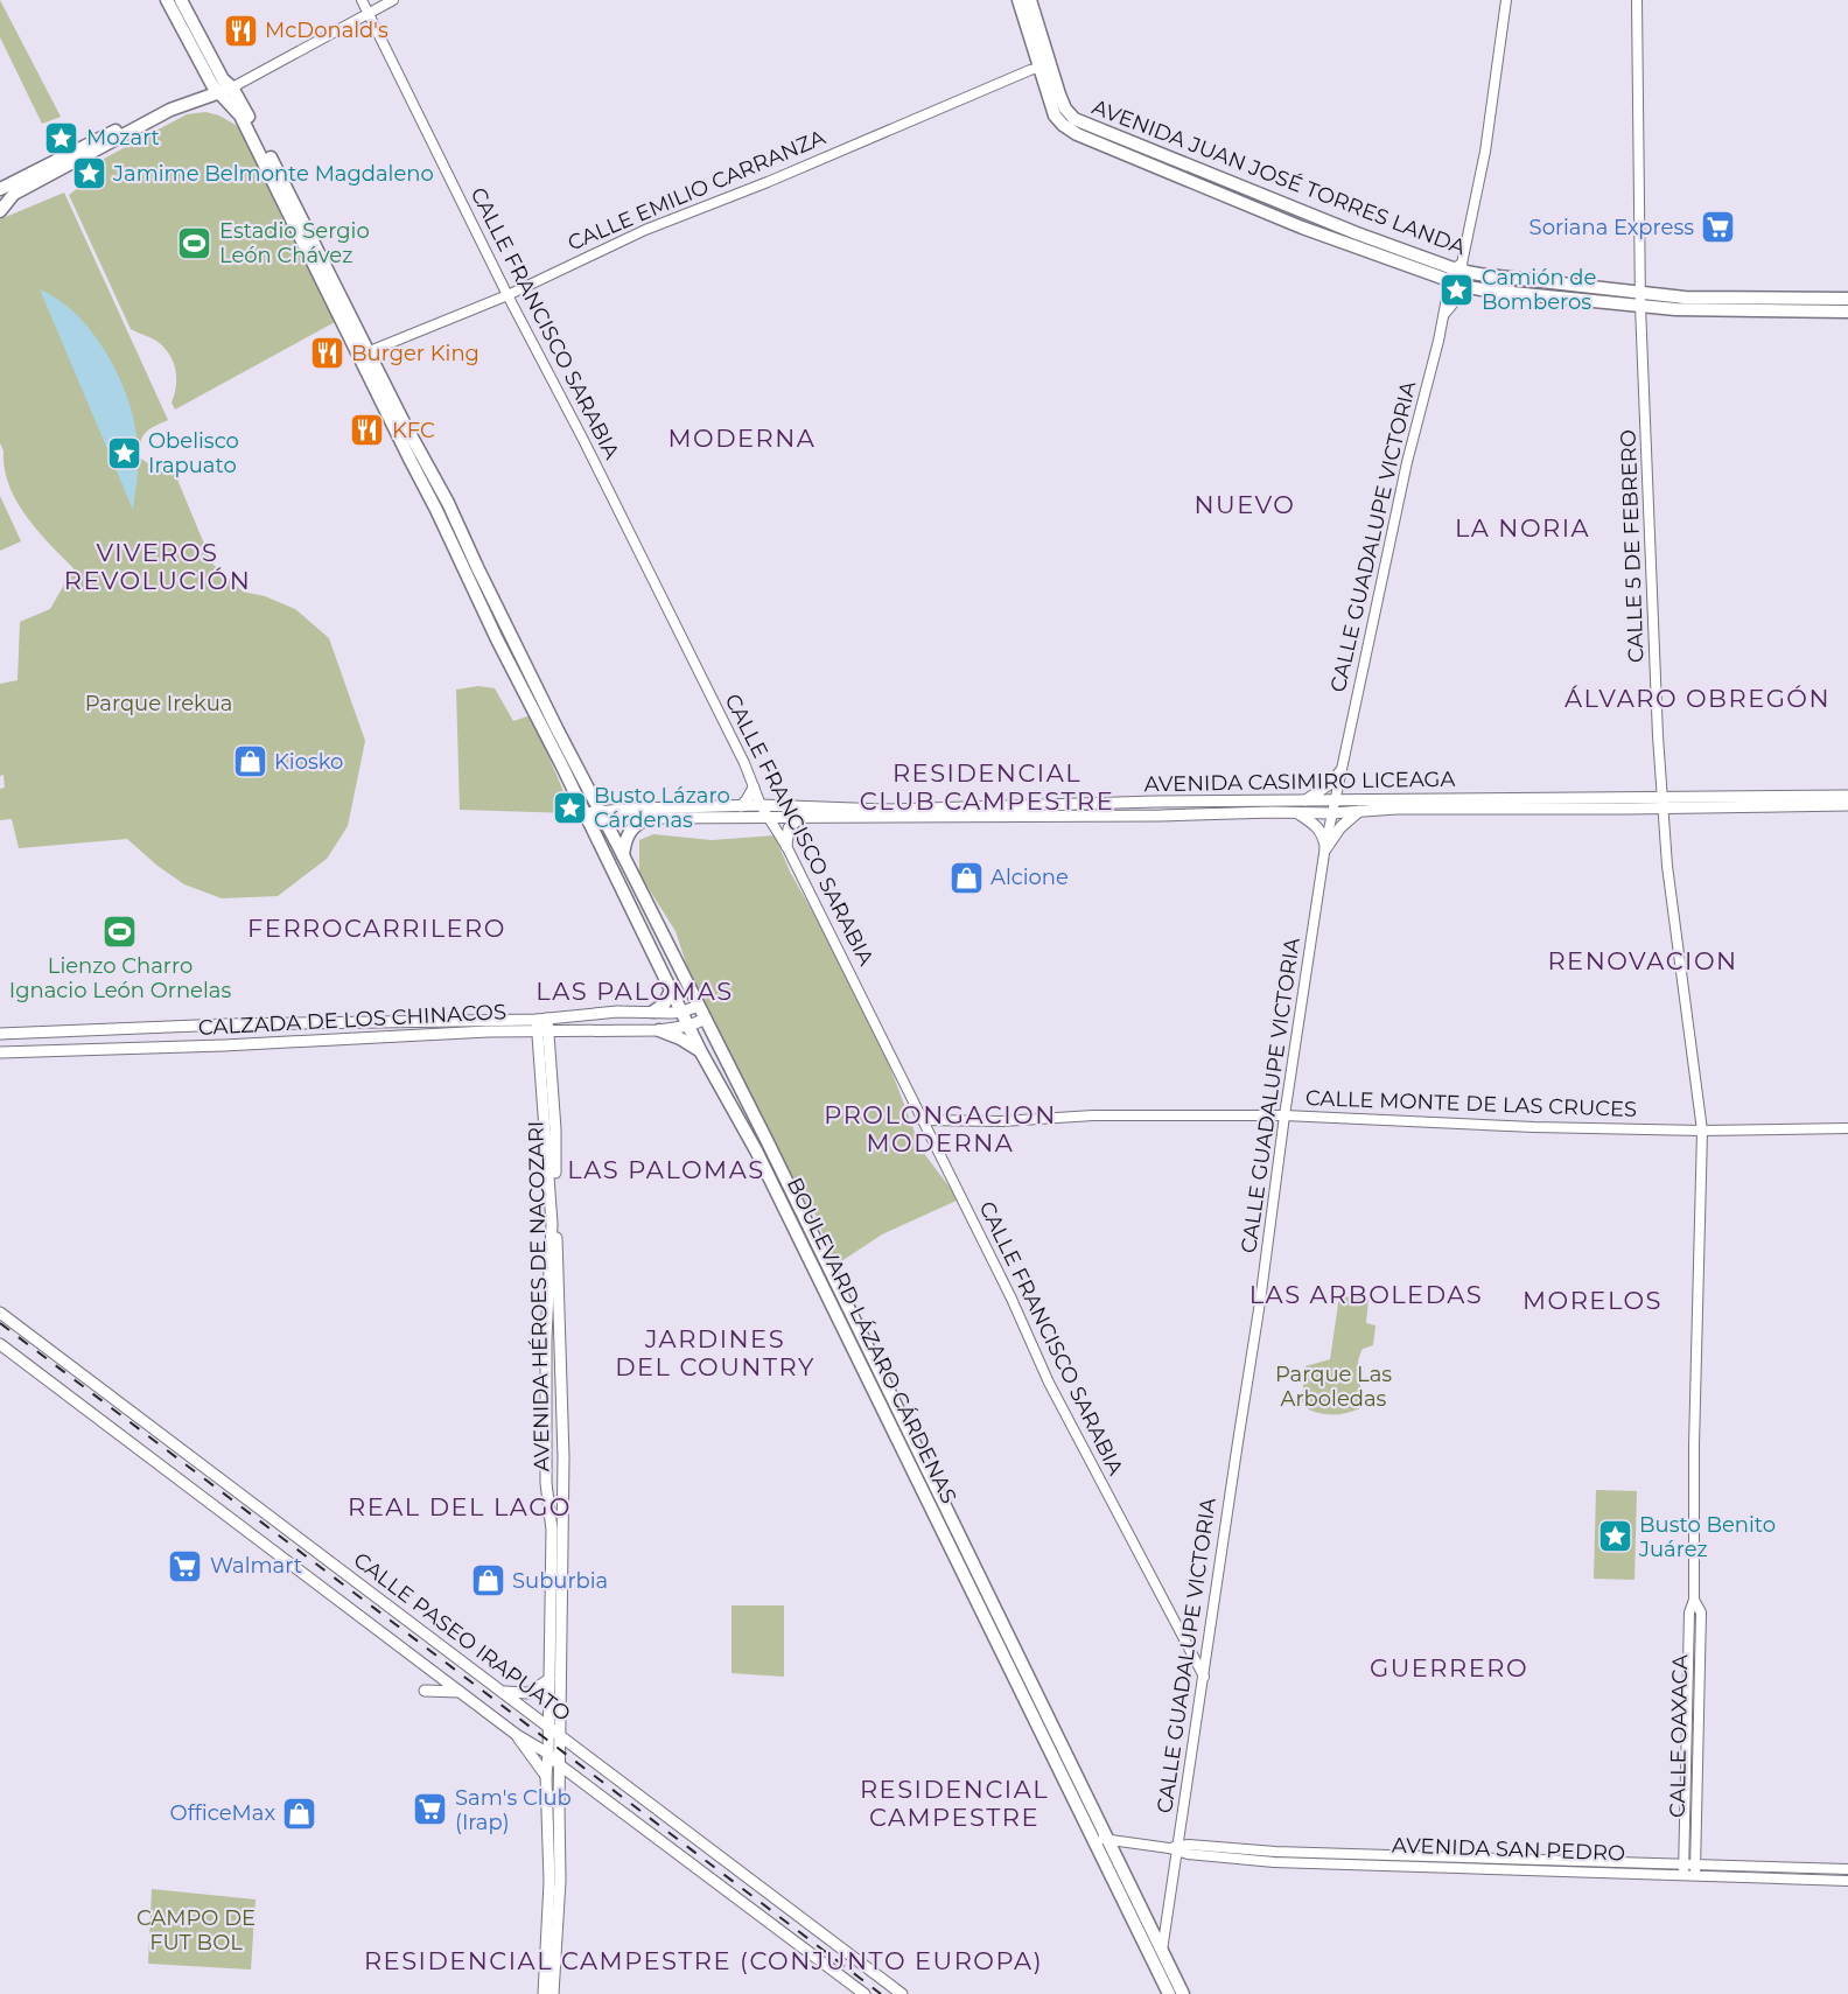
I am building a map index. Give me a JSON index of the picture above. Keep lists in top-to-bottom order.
{
  "streets": {
    "main road": [
      "AVENIDA JUAN JOSÉ TORRES LANDA",
      "AVENIDA CASIMIRO LICEAGA",
      "CALZADA DE LOS CHINACOS",
      "AVENIDA HÉROES DE NACOZARI",
      "BOULEVARD LÁZARO CÁRDENAS",
      "CALLE PASEO IRAPUATO"
    ],
    "street": [
      "CALLE EMILIO CARRANZA",
      "CALLE FRANCISCO SARABIA",
      "CALLE GUADALUPE VICTORIA",
      "CALLE 5 DE FEBRERO",
      "CALLE MONTE DE LAS CRUCES",
      "CALLE OAXACA",
      "AVENIDA SAN PEDRO"
    ]
  },
  "crossings": [
    ["AVENIDA JUAN JOSÉ TORRES LANDA", "CALLE EMILIO CARRANZA"],
    ["AVENIDA JUAN JOSÉ TORRES LANDA", "CALLE GUADALUPE VICTORIA"],
    ["AVENIDA JUAN JOSÉ TORRES LANDA", "CALLE 5 DE FEBRERO"],
    ["CALLE EMILIO CARRANZA", "CALLE FRANCISCO SARABIA"],
    ["CALLE EMILIO CARRANZA", "BOULEVARD LÁZARO CÁRDENAS"],
    ["CALLE FRANCISCO SARABIA", "CALLE GUADALUPE VICTORIA"],
    ["CALLE FRANCISCO SARABIA", "AVENIDA CASIMIRO LICEAGA"],
    ["CALLE FRANCISCO SARABIA", "CALLE MONTE DE LAS CRUCES"],
    ["CALLE GUADALUPE VICTORIA", "AVENIDA CASIMIRO LICEAGA"],
    ["CALLE GUADALUPE VICTORIA", "CALLE MONTE DE LAS CRUCES"],
    ["CALLE GUADALUPE VICTORIA", "BOULEVARD LÁZARO CÁRDENAS"],
    ["CALLE GUADALUPE VICTORIA", "AVENIDA SAN PEDRO"],
    ["CALLE 5 DE FEBRERO", "AVENIDA CASIMIRO LICEAGA"],
    ["CALLE 5 DE FEBRERO", "CALLE MONTE DE LAS CRUCES"],
    ["CALLE 5 DE FEBRERO", "CALLE OAXACA"],
    ["AVENIDA CASIMIRO LICEAGA", "BOULEVARD LÁZARO CÁRDENAS"],
    ["CALZADA DE LOS CHINACOS", "AVENIDA HÉROES DE NACOZARI"],
    ["CALZADA DE LOS CHINACOS", "BOULEVARD LÁZARO CÁRDENAS"],
    ["CALLE MONTE DE LAS CRUCES", "CALLE OAXACA"],
    ["AVENIDA HÉROES DE NACOZARI", "CALLE PASEO IRAPUATO"],
    ["BOULEVARD LÁZARO CÁRDENAS", "AVENIDA SAN PEDRO"],
    ["CALLE OAXACA", "AVENIDA SAN PEDRO"]
  ],
  "districts": [
    "MODERNA",
    "NUEVO",
    "LA NORIA",
    "VIVEROS REVOLUCIÓN",
    "ÁLVARO OBREGÓN",
    "RESIDENCIAL CLUB CAMPESTRE",
    "FERROCARRILERO",
    "RENOVACION",
    "LAS PALOMAS",
    "PROLONGACION MODERNA",
    "LAS PALOMAS",
    "LAS ARBOLEDAS",
    "MORELOS",
    "JARDINES DEL COUNTRY",
    "REAL DEL LAGO",
    "GUERRERO",
    "RESIDENCIAL CAMPESTRE",
    "RESIDENCIAL CAMPESTRE (CONJUNTO EUROPA)"
  ],
  "parks": ["Parque Irekua", "Parque Las Arboledas", "CAMPO DE FUT BOL"],
  "places": {
    "restaurant": ["McDonald's", "Burger King", "KFC"],
    "place": [
      "Mozart",
      "Jamime Belmonte Magdaleno",
      "Camión de Bomberos",
      "Obelisco Irapuato",
      "Busto Lázaro Cárdenas",
      "Busto Benito Juárez"
    ],
    "supermarket": ["Soriana Express", "Walmart", "Sam's Club (Irap)"],
    "sports": ["Estadio Sergio León Chávez", "Lienzo Charro Ignacio León Ornelas"],
    "shop": [
      "Kiosko",
      "Alcione",
      "Suburbia",
      "OfficeMax"
    ]
  }
}
